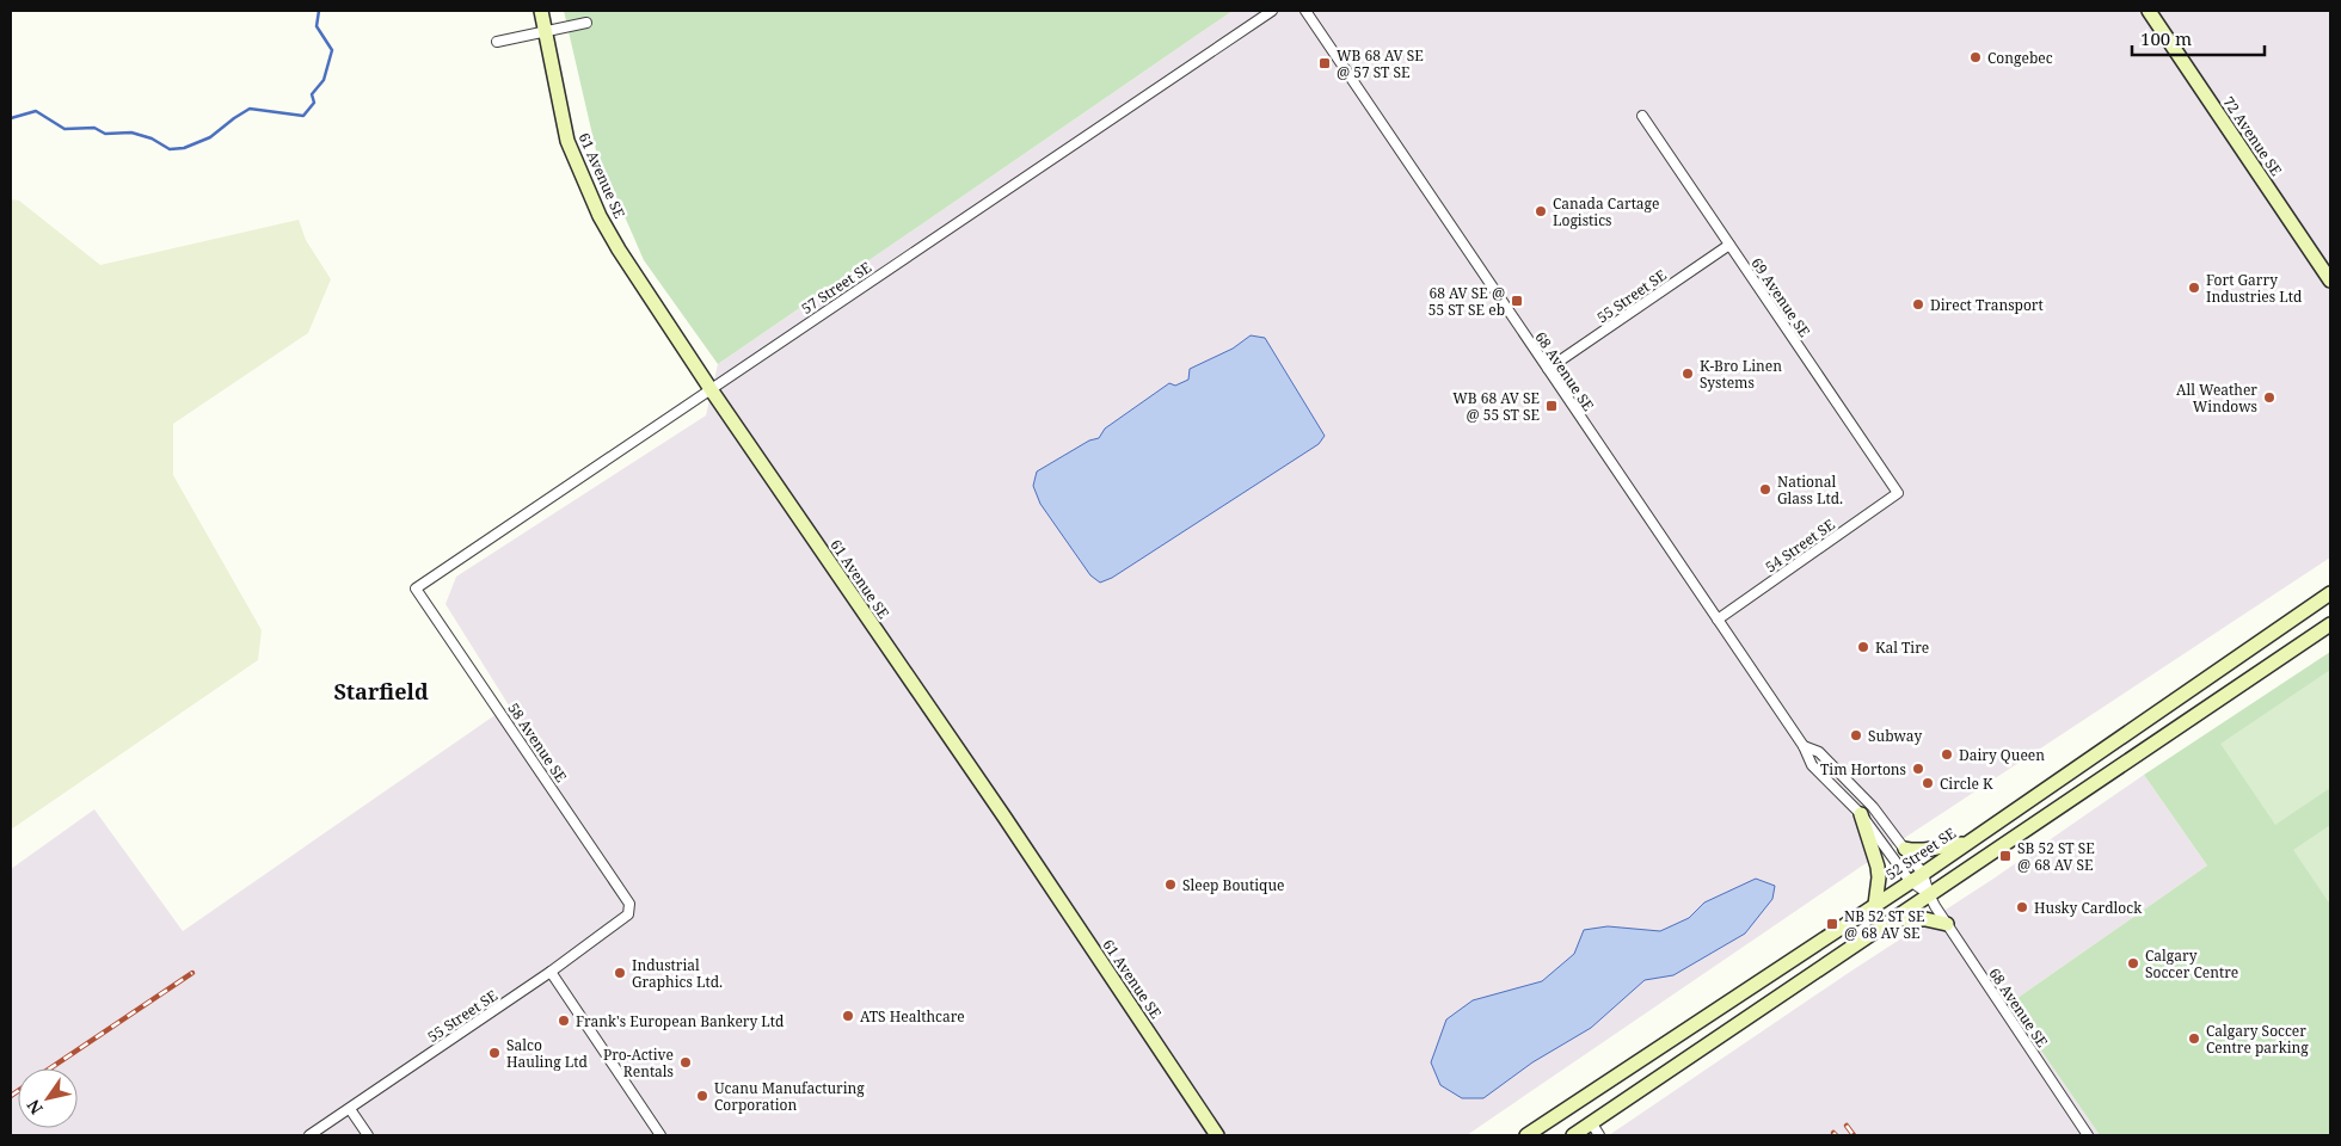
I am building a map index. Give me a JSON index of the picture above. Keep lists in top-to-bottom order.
{
  "streets": {
    "main road": ["72 Avenue SE", "61 Avenue SE", "52 Street SE"],
    "street": [
      "57 Street SE",
      "55 Street SE",
      "69 Avenue SE",
      "68 Avenue SE",
      "54 Street SE",
      "58 Avenue SE"
    ]
  },
  "crossings": [
    ["61 Avenue SE", "57 Street SE"],
    ["57 Street SE", "58 Avenue SE"],
    ["55 Street SE", "69 Avenue SE"],
    ["55 Street SE", "68 Avenue SE"],
    ["55 Street SE", "58 Avenue SE"],
    ["69 Avenue SE", "54 Street SE"],
    ["68 Avenue SE", "54 Street SE"],
    ["68 Avenue SE", "52 Street SE"]
  ],
  "districts": ["Starfield"],
  "places": {
    "other": [
      "Congebec",
      "Canada Cartage Logistics",
      "Fort Garry Industries Ltd",
      "Direct Transport",
      "K-Bro Linen Systems",
      "All Weather Windows",
      "National Glass Ltd.",
      "Kal Tire",
      "Subway",
      "Dairy Queen",
      "Tim Hortons",
      "Circle K",
      "Sleep Boutique",
      "Husky Cardlock",
      "Calgary Soccer Centre",
      "Industrial Graphics Ltd.",
      "ATS Healthcare",
      "Frank's European Bankery Ltd",
      "Calgary Soccer Centre parking",
      "Salco Hauling Ltd",
      "Pro-Active Rentals",
      "Ucanu Manufacturing Corporation"
    ],
    "transit": [
      "WB 68 AV SE @ 57 ST SE",
      "68 AV SE @ 55 ST SE eb",
      "WB 68 AV SE @ 55 ST SE",
      "SB 52 ST SE @ 68 AV SE",
      "NB 52 ST SE @ 68 AV SE"
    ]
  },
  "scale_bar": "100 m",
  "north": "bottom left"
}
